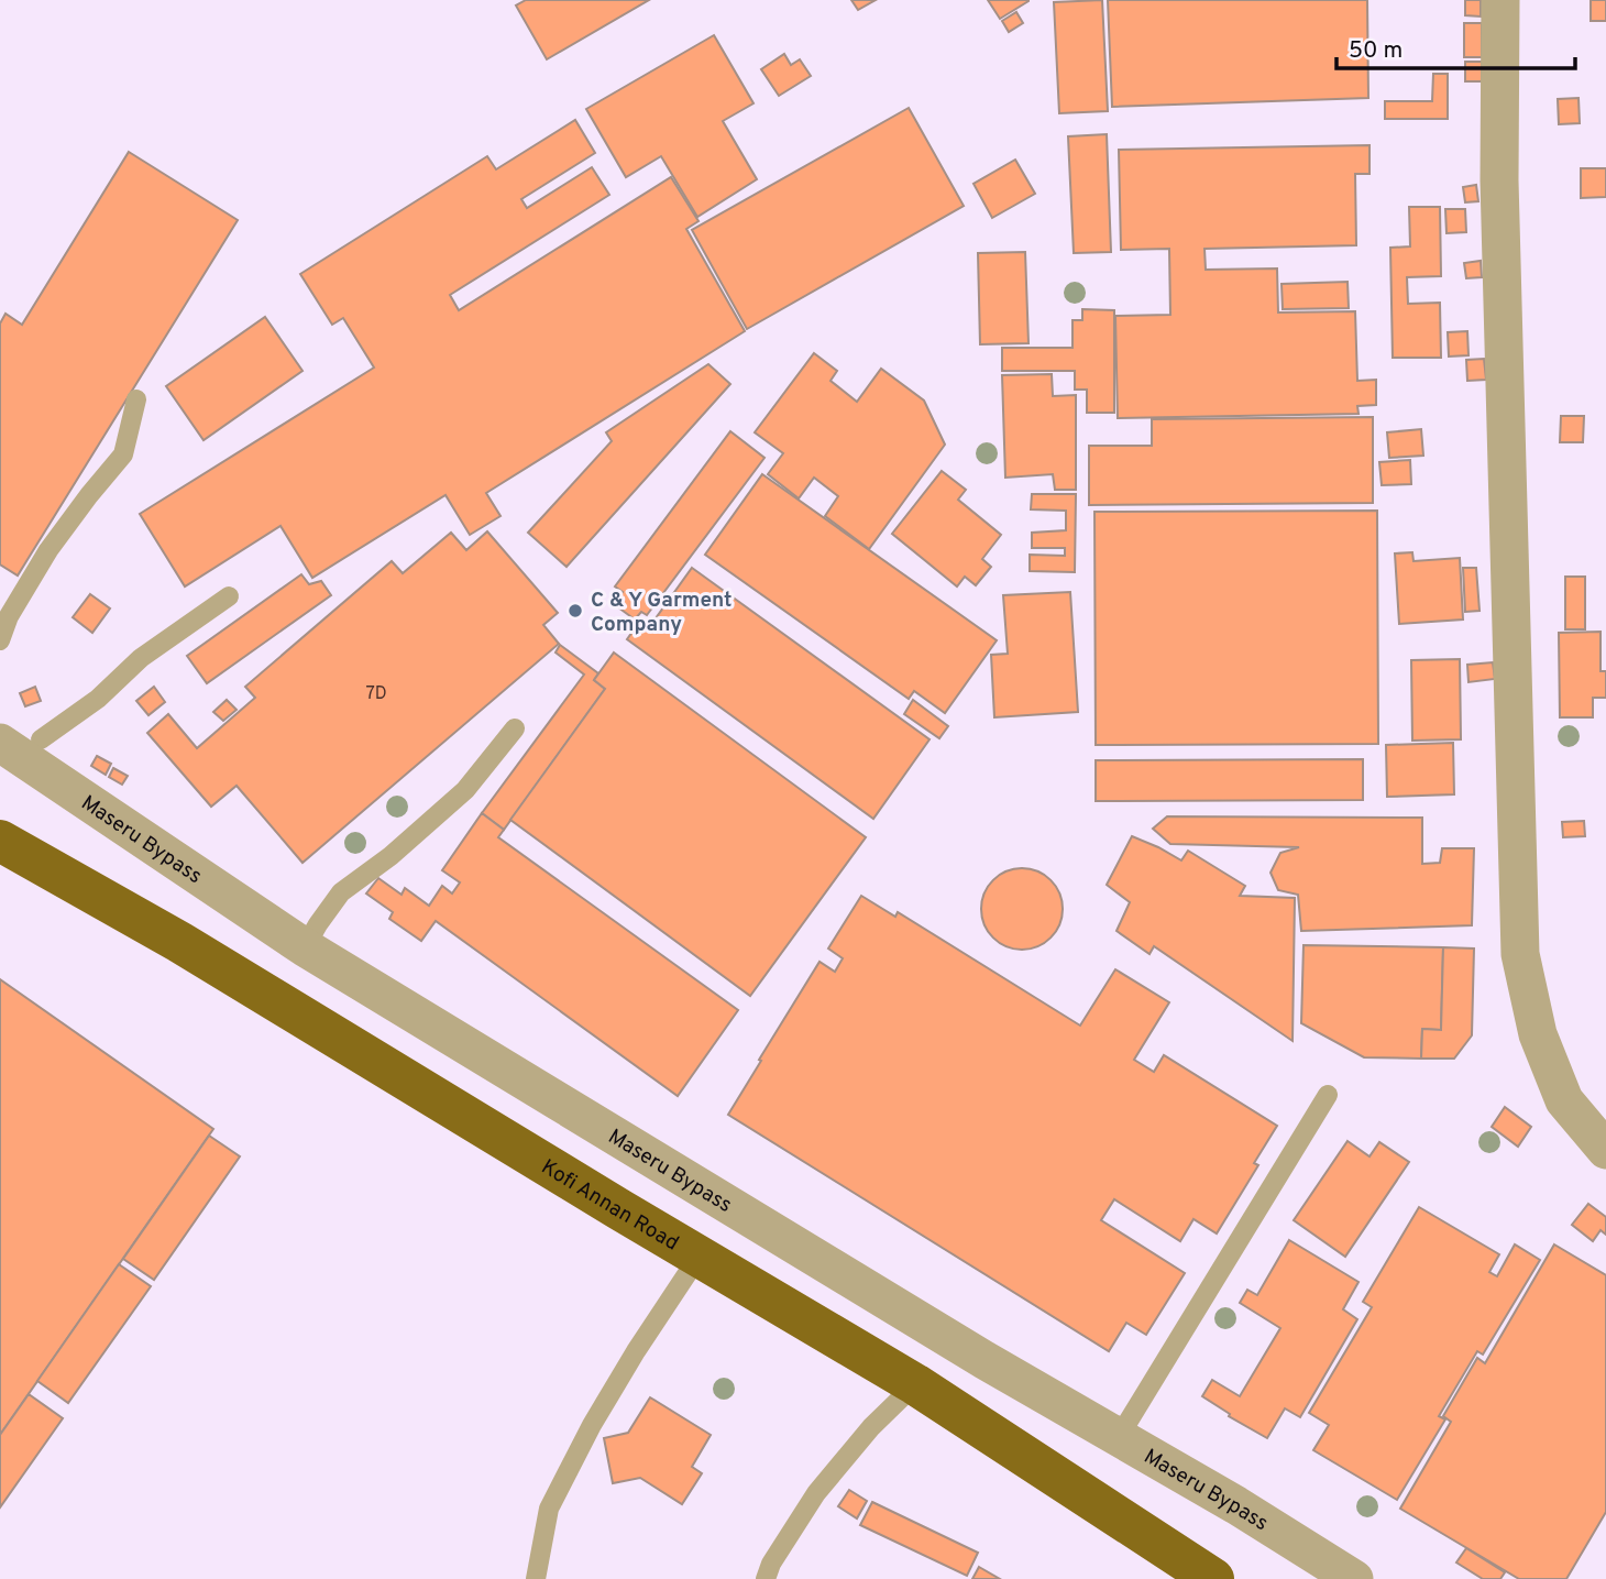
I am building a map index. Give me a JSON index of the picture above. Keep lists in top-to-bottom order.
{
  "streets": {
    "main road": ["Kofi Annan Road"],
    "street": ["Maseru Bypass"]
  },
  "places": ["C & Y Garment Company"],
  "house_numbers": ["7D"],
  "scale_bar": "50 m"
}
